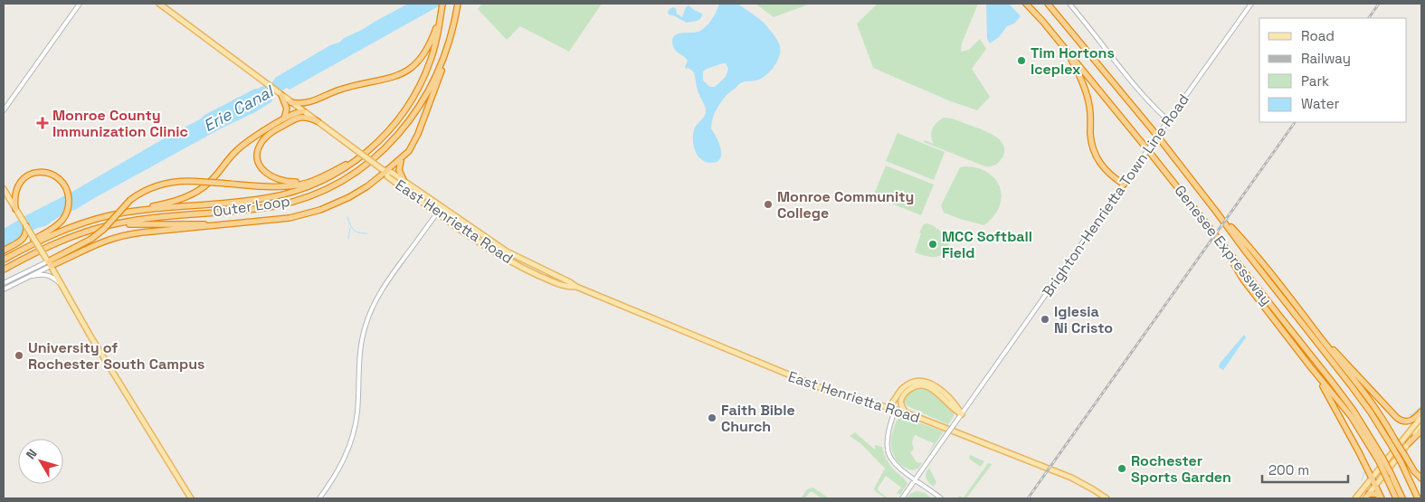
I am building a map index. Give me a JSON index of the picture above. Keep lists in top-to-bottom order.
{
  "streets": {
    "highway": ["Outer Loop", "Genesee Expressway"],
    "main road": ["East Henrietta Road"],
    "street": ["Brighton-Henrietta Town Line Road"]
  },
  "water": ["Erie Canal"],
  "places": {
    "other": [
      "Tim Hortons Iceplex",
      "Monroe Community College",
      "MCC Softball Field",
      "Iglesia Ni Cristo",
      "University of Rochester South Campus",
      "Faith Bible Church",
      "Rochester Sports Garden"
    ],
    "health": ["Monroe County Immunization Clinic"]
  },
  "legend": [
    "Road",
    "Railway",
    "Park",
    "Water"
  ],
  "scale_bar": "200 m",
  "north": "top left"
}
